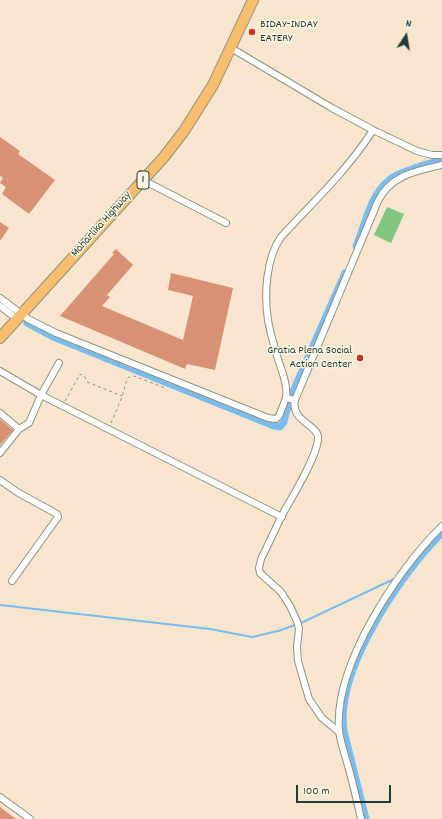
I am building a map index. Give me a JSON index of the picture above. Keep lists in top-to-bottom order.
{
  "streets": {
    "highway": ["1", "Maharlika Highway"]
  },
  "places": ["BIDAY-INDAY EATERY", "Gratia Plena Social Action Center"],
  "scale_bar": "100 m",
  "north": "top"
}
